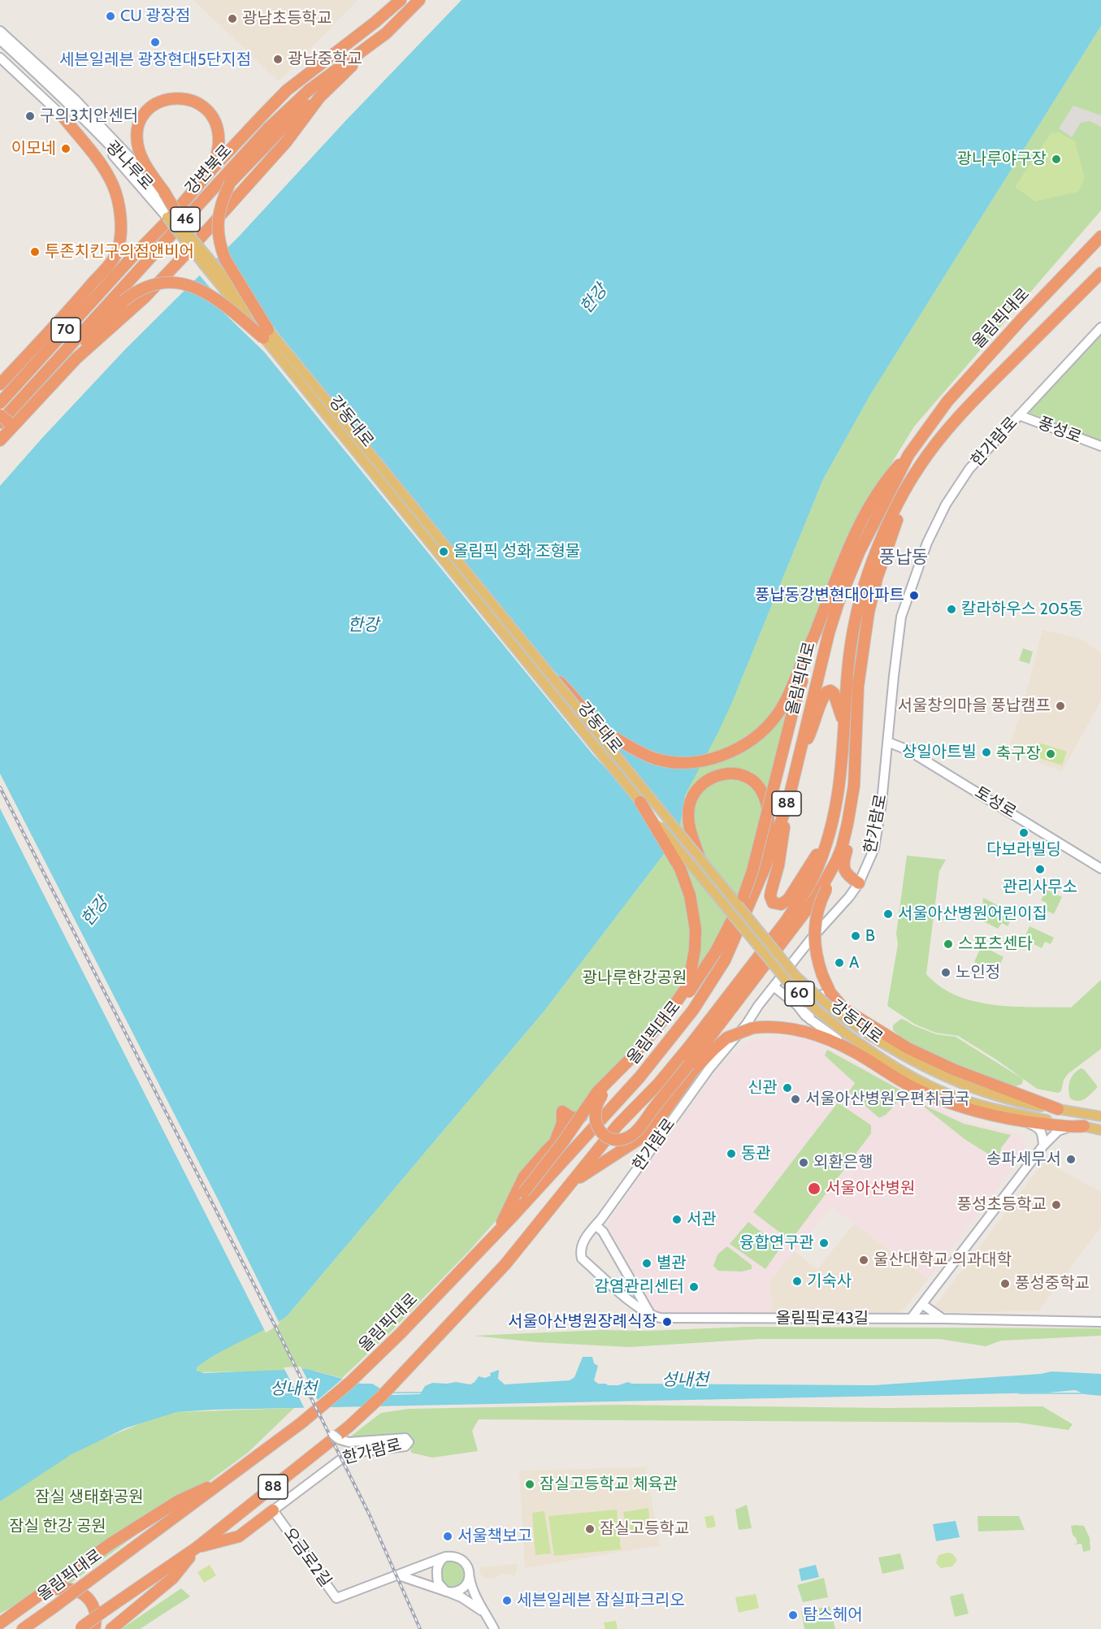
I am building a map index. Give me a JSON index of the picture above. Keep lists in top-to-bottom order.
{
  "streets": {
    "highway": [
      "강변북로",
      "46",
      "올림픽대로",
      "70",
      "88"
    ],
    "main road": ["강동대로", "60"],
    "street": [
      "광나루로",
      "풍성로",
      "한가람로",
      "토성로",
      "올림픽로43길",
      "오금로2길"
    ]
  },
  "crossings": [
    ["광나루로", "강동대로"],
    ["풍성로", "한가람로"],
    ["한가람로", "토성로"],
    ["한가람로", "올림픽로43길"],
    ["한가람로", "오금로2길"]
  ],
  "districts": ["풍납동"],
  "water": ["한강", "성내천"],
  "parks": ["광나루한강공원", "잠실 생태화공원", "잠실 한강 공원"],
  "places": [
    "CU 광장점",
    "광남초등학교",
    "세븐일레븐 광장현대5단지점",
    "광남중학교",
    "구의3치안센터",
    "이모네",
    "광나루야구장",
    "투존치킨구의점앤비어",
    "올림픽 성화 조형물",
    "풍납동강변현대아파트",
    "칼라하우스 205동",
    "서울창의마을 풍납캠프",
    "상일아트빌",
    "축구장",
    "다보라빌딩",
    "관리사무소",
    "서울아산병원어린이집",
    "B",
    "스포츠센타",
    "A",
    "노인정",
    "신관",
    "서울아산병원우편취급국",
    "동관",
    "송파세무서",
    "외환은행",
    "서울아산병원",
    "풍성초등학교",
    "서관",
    "융합연구관",
    "울산대학교 의과대학",
    "별관",
    "기숙사",
    "풍성중학교",
    "감염관리센터",
    "서울아산병원장례식장",
    "잠실고등학교 체육관",
    "잠실고등학교",
    "서울책보고",
    "세븐일레븐 잠실파크리오",
    "탐스헤어"
  ]
}
